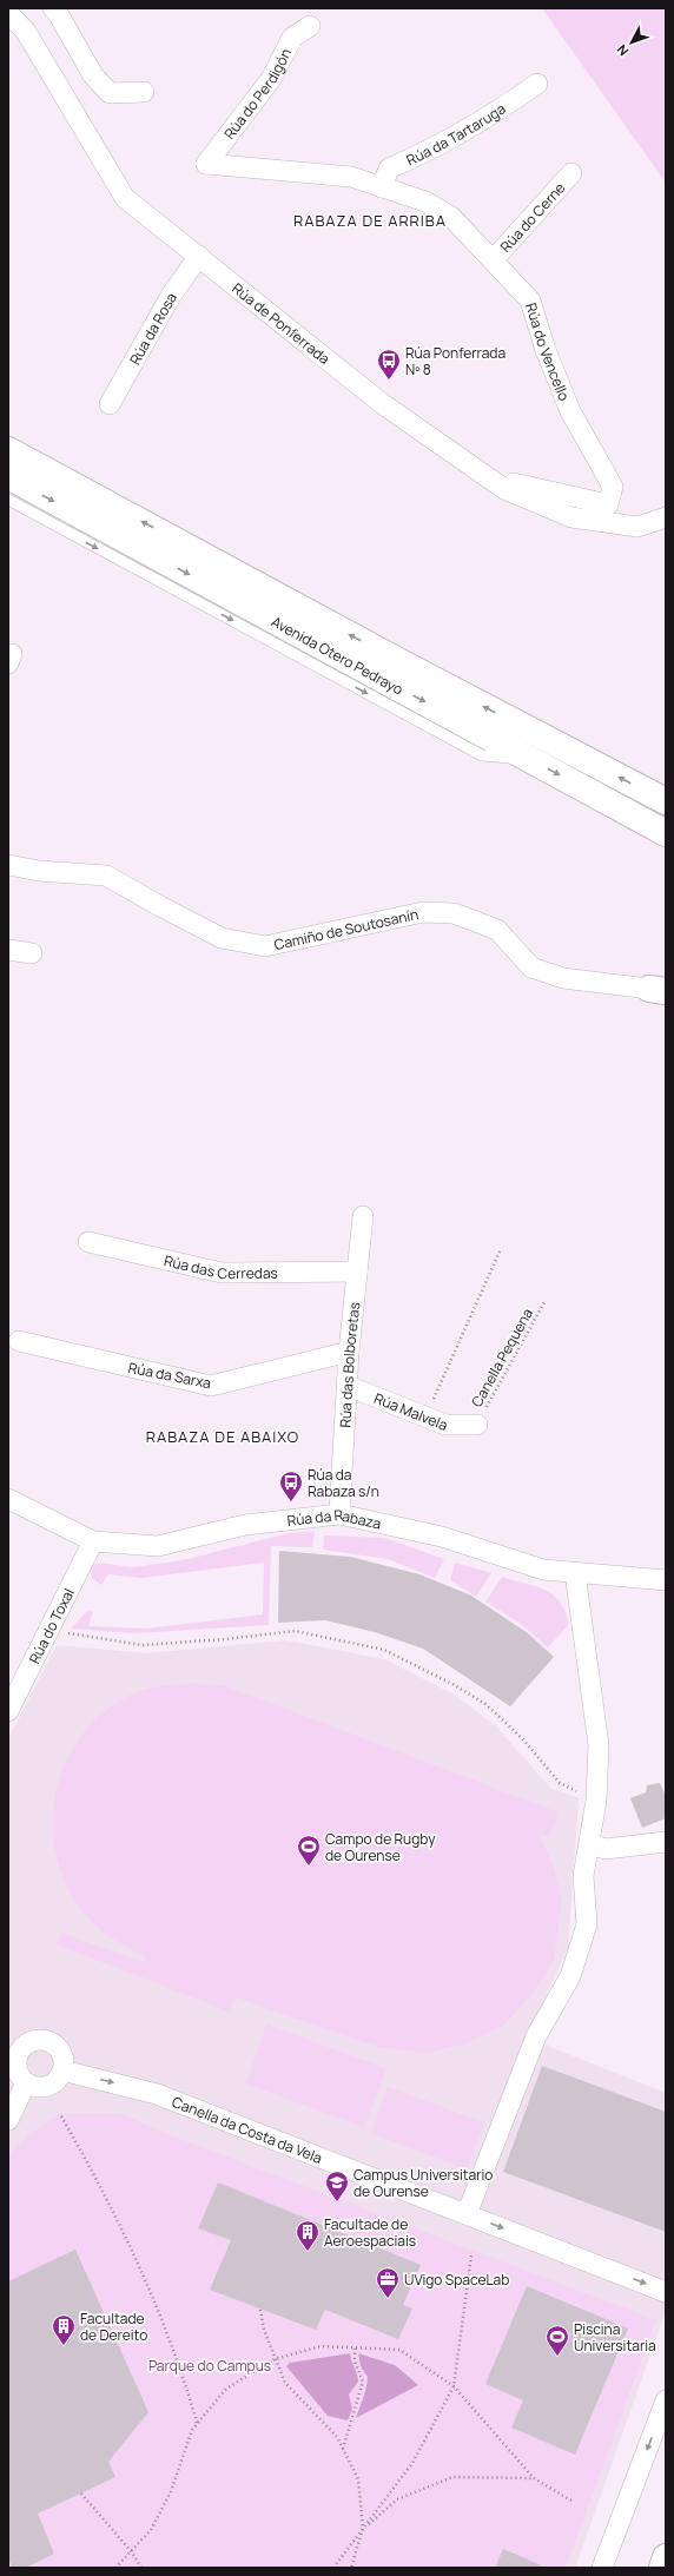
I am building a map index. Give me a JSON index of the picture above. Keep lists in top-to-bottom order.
{
  "streets": {
    "main road": ["Avenida Otero Pedrayo"],
    "street": [
      "Rúa do Perdigón",
      "Rúa da Tartaruga",
      "Rúa do Cerne",
      "Rúa de Ponferrada",
      "Rúa da Rosa",
      "Rúa do Vencello",
      "Camiño de Soutosanín",
      "Rúa das Cerredas",
      "Rúa das Bolboretas",
      "Rúa da Sarxa",
      "Rúa Malvela",
      "Rúa da Rabaza",
      "Rúa do Toxal",
      "Canella da Costa da Vela"
    ],
    "path": ["Canella Pequena"]
  },
  "crossings": [
    ["Rúa do Perdigón", "Rúa do Vencello"],
    ["Rúa da Tartaruga", "Rúa do Vencello"],
    ["Rúa do Cerne", "Rúa do Vencello"],
    ["Rúa de Ponferrada", "Rúa da Rosa"],
    ["Rúa de Ponferrada", "Rúa do Vencello"],
    ["Rúa das Cerredas", "Rúa das Bolboretas"],
    ["Canella Pequena", "Rúa Malvela"],
    ["Rúa das Bolboretas", "Rúa da Sarxa"],
    ["Rúa das Bolboretas", "Rúa Malvela"],
    ["Rúa das Bolboretas", "Rúa da Rabaza"],
    ["Rúa da Rabaza", "Rúa do Toxal"]
  ],
  "one_way": ["Canella da Costa da Vela"],
  "districts": ["RABAZA DE ARRIBA", "RABAZA DE ABAIXO"],
  "parks": ["Parque do Campus"],
  "places": {
    "bus stop": ["Rúa Ponferrada Nº 8", "Rúa da Rabaza s/n"],
    "sports": ["Campo de Rugby de Ourense", "Piscina Universitaria"],
    "school or university": ["Campus Universitario de Ourense"],
    "building": ["Facultade de Aeroespaciais", "Facultade de Dereito"],
    "office": ["UVigo SpaceLab"]
  },
  "north": "bottom left"
}
